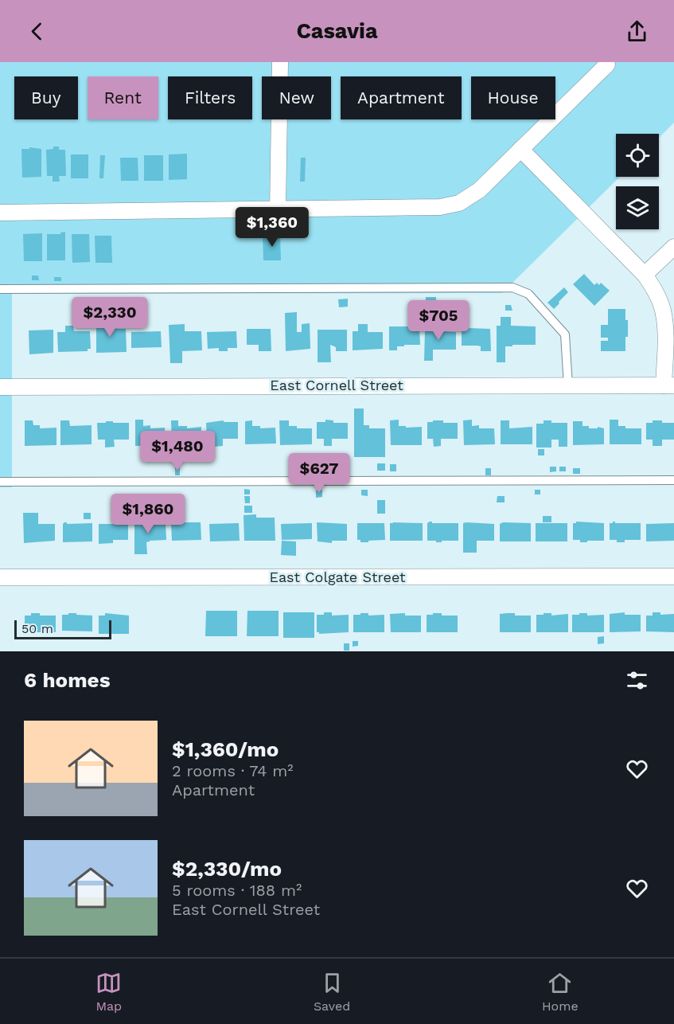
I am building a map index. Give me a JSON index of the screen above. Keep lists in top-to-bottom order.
{
  "streets": {
    "street": ["East Cornell Street", "East Colgate Street"]
  },
  "scale_bar": "50 m",
  "page": {
    "header": "Casavia",
    "chip": [
      "Buy",
      "Rent",
      "Filters",
      "New",
      "Apartment",
      "House"
    ],
    "price": [
      "$1,360",
      "$2,330",
      "$705",
      "$1,480",
      "$627",
      "$1,860"
    ],
    "scale": "50 m",
    "heading": "6 homes",
    "list": [
      {
        "name": "$1,360/mo",
        "note": "2 rooms · 74 m² · Apartment"
      },
      {
        "name": "$2,330/mo",
        "note": "5 rooms · 188 m² · East Cornell Street"
      }
    ],
    "tabs": ["Map", "Saved", "Home"]
  }
}
